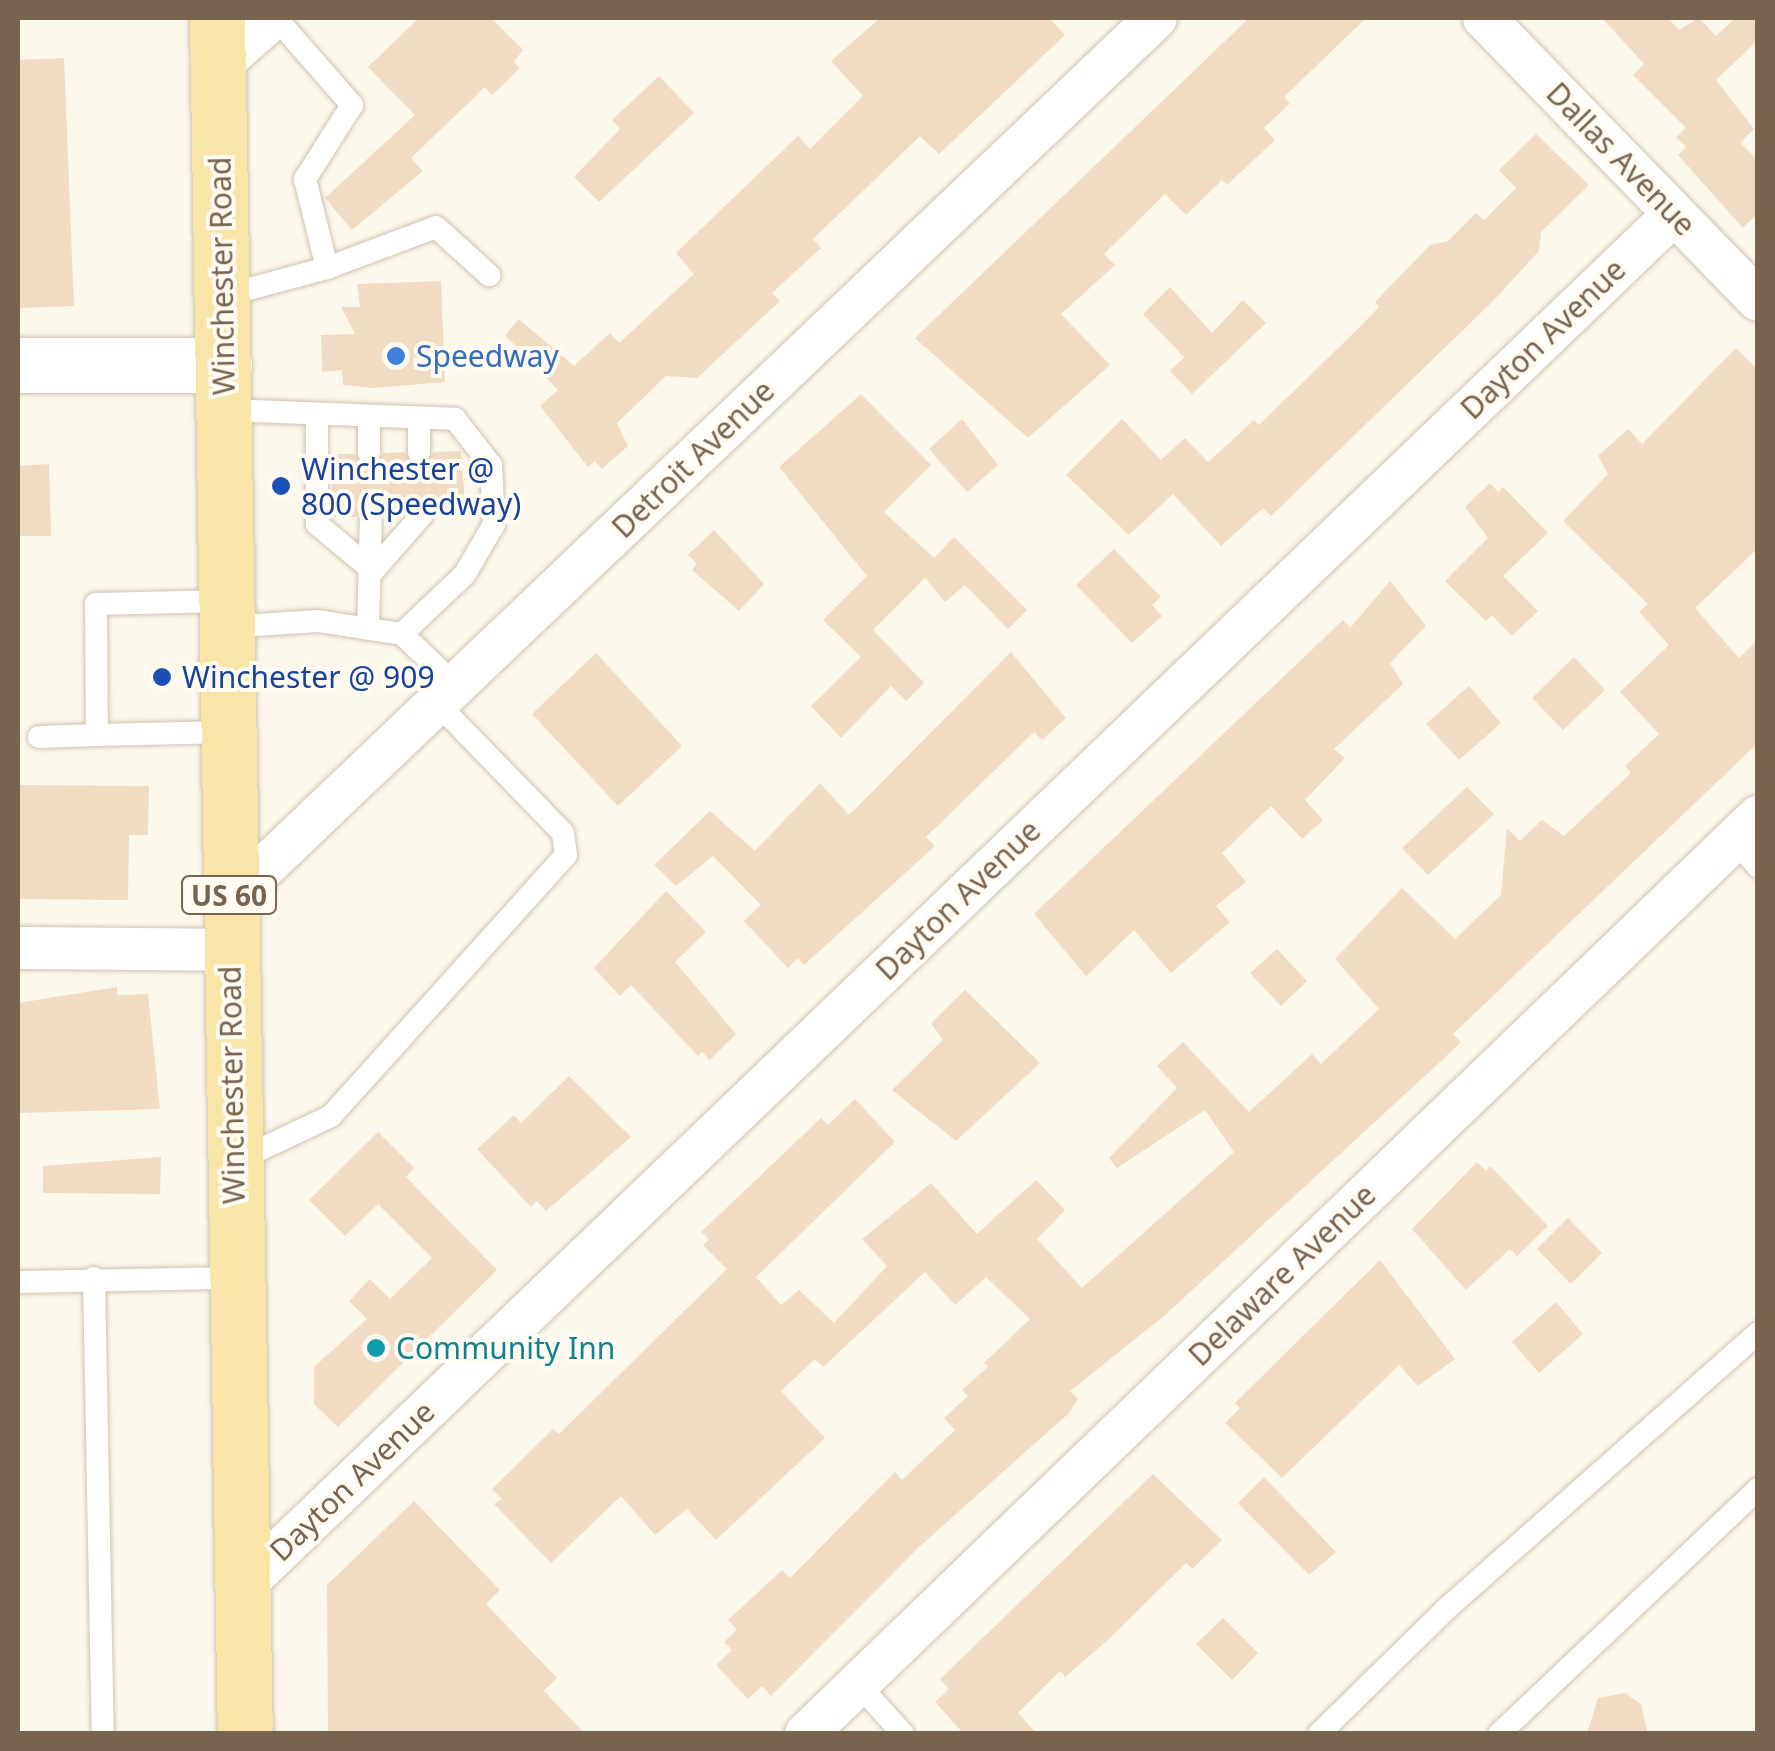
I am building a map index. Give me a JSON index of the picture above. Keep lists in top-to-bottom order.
{
  "streets": {
    "main road": ["Winchester Road", "US 60"],
    "street": [
      "Dallas Avenue",
      "Dayton Avenue",
      "Detroit Avenue",
      "Delaware Avenue"
    ]
  },
  "crossings": [
    ["Dallas Avenue", "Dayton Avenue"],
    ["Winchester Road", "Dayton Avenue"],
    ["Winchester Road", "Detroit Avenue"]
  ],
  "places": [
    "Speedway",
    "Winchester @ 800 (Speedway)",
    "Winchester @ 909",
    "Community Inn"
  ]
}
